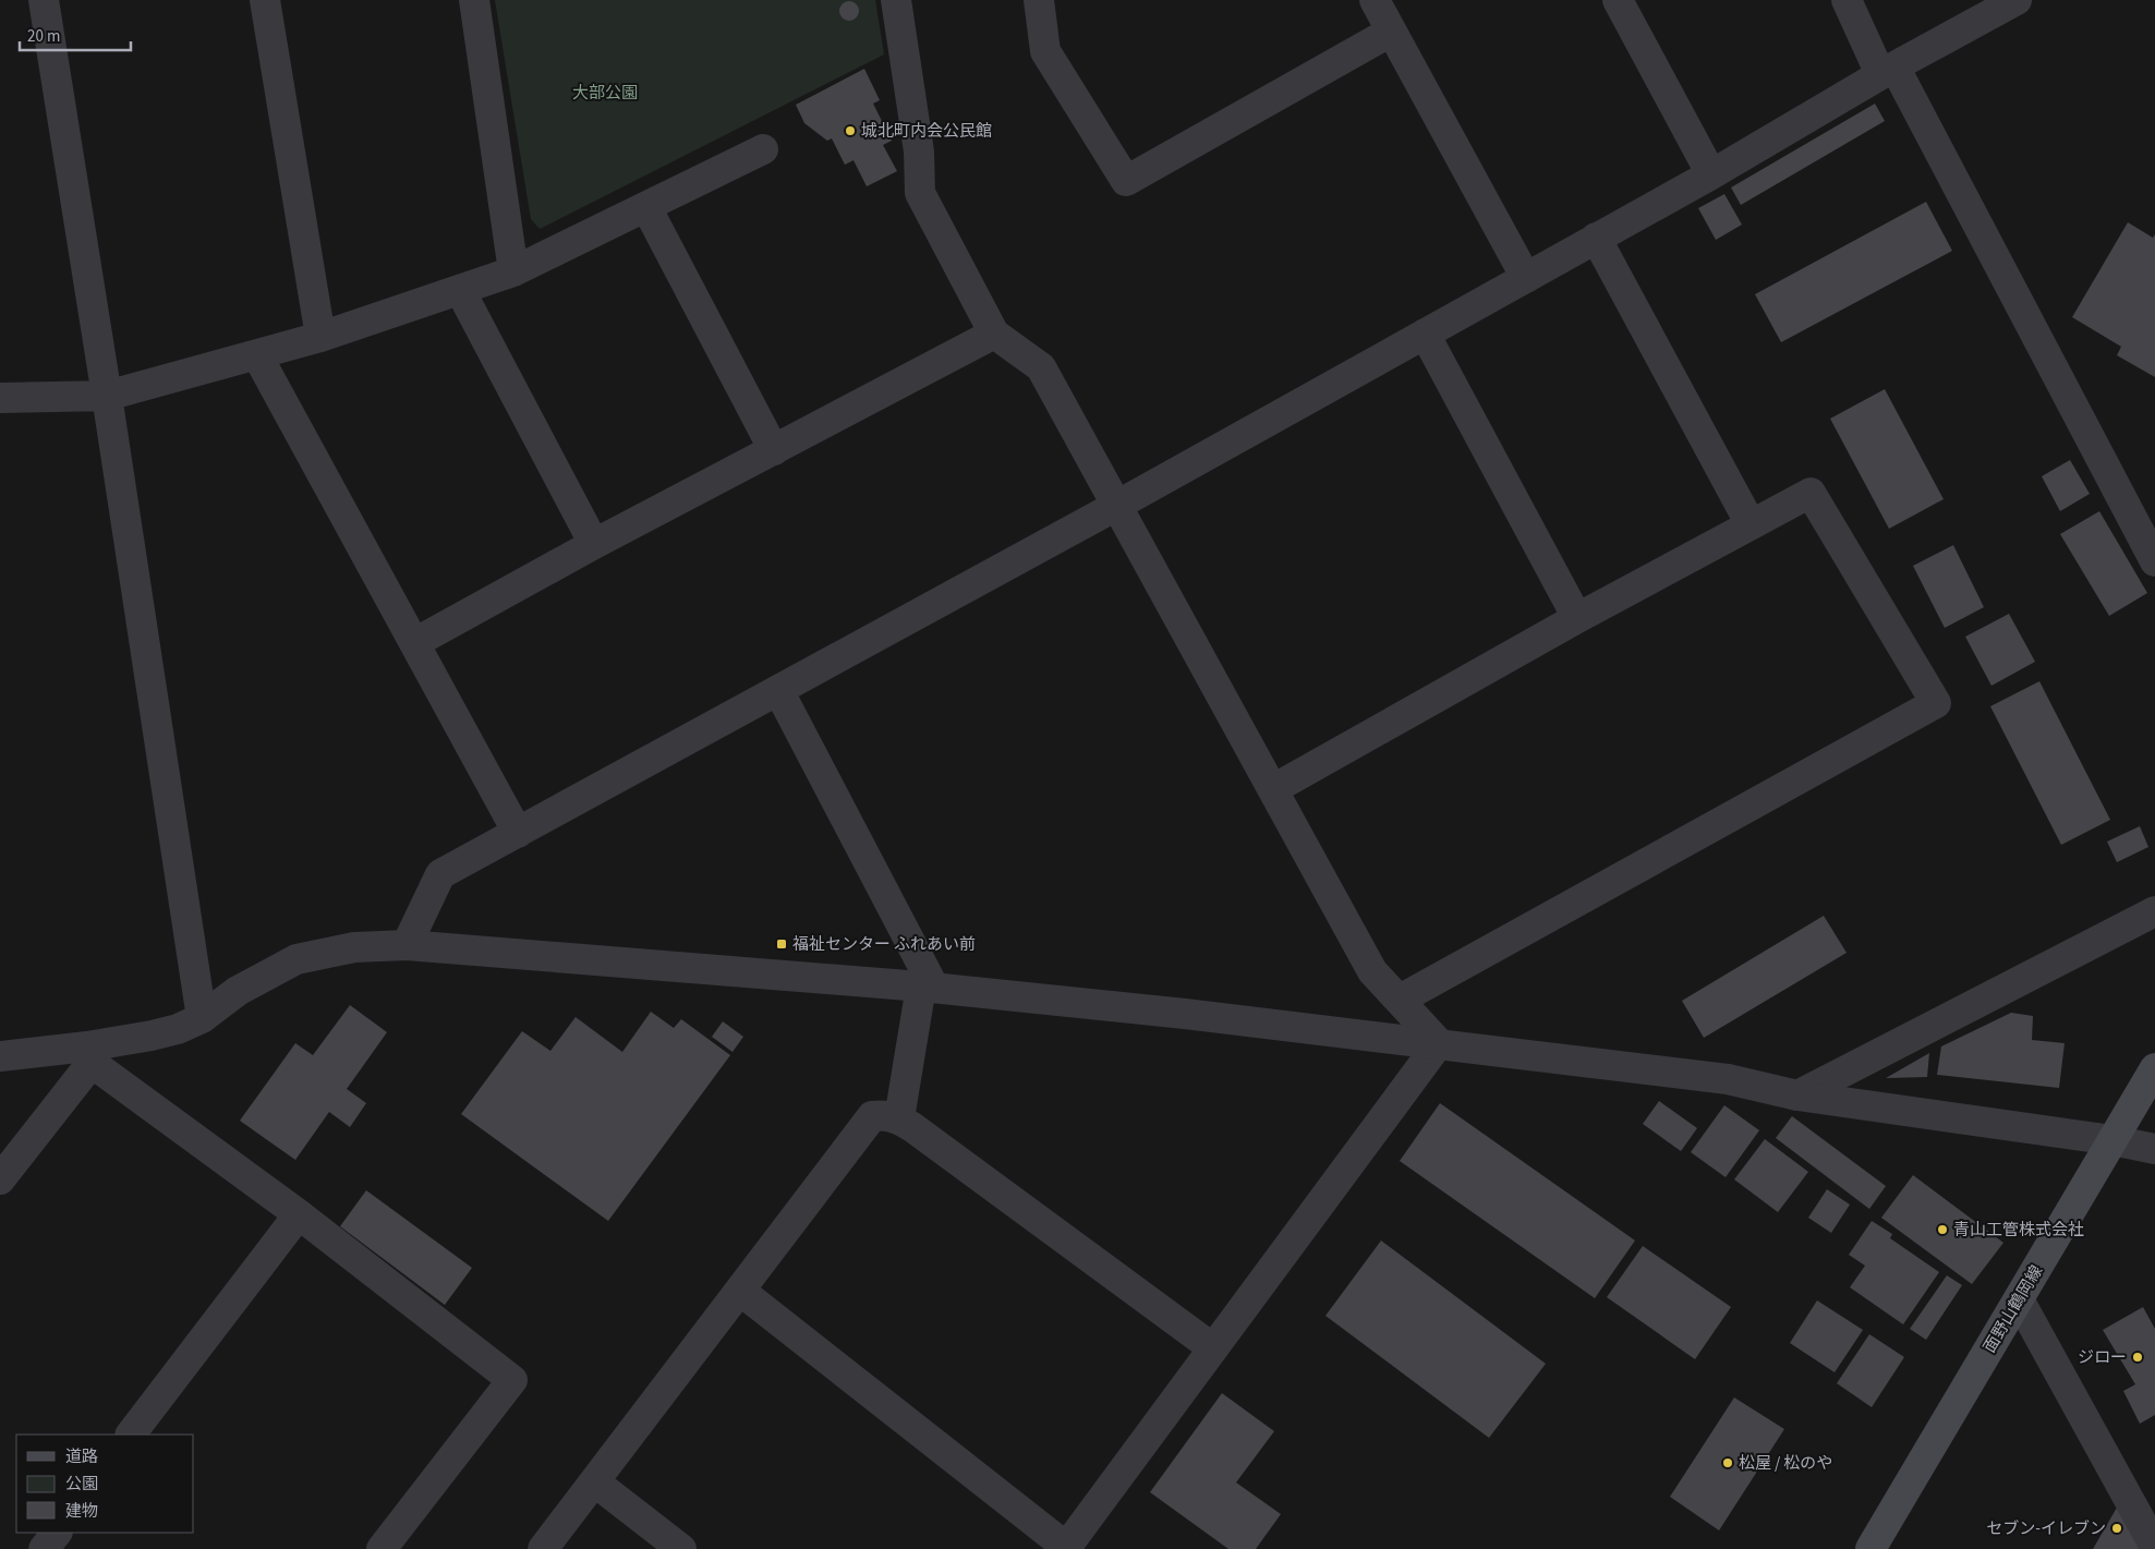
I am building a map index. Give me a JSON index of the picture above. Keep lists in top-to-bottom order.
{
  "streets": {
    "main road": ["面野山鶴岡線"]
  },
  "parks": ["大部公園"],
  "places": {
    "other": [
      "城北町内会公民館",
      "青山工管株式会社",
      "ジロー",
      "松屋 / 松のや",
      "セブン-イレブン"
    ],
    "transit": ["福祉センター ふれあい前"]
  },
  "legend": ["道路", "公園", "建物"],
  "scale_bar": "20 m"
}
